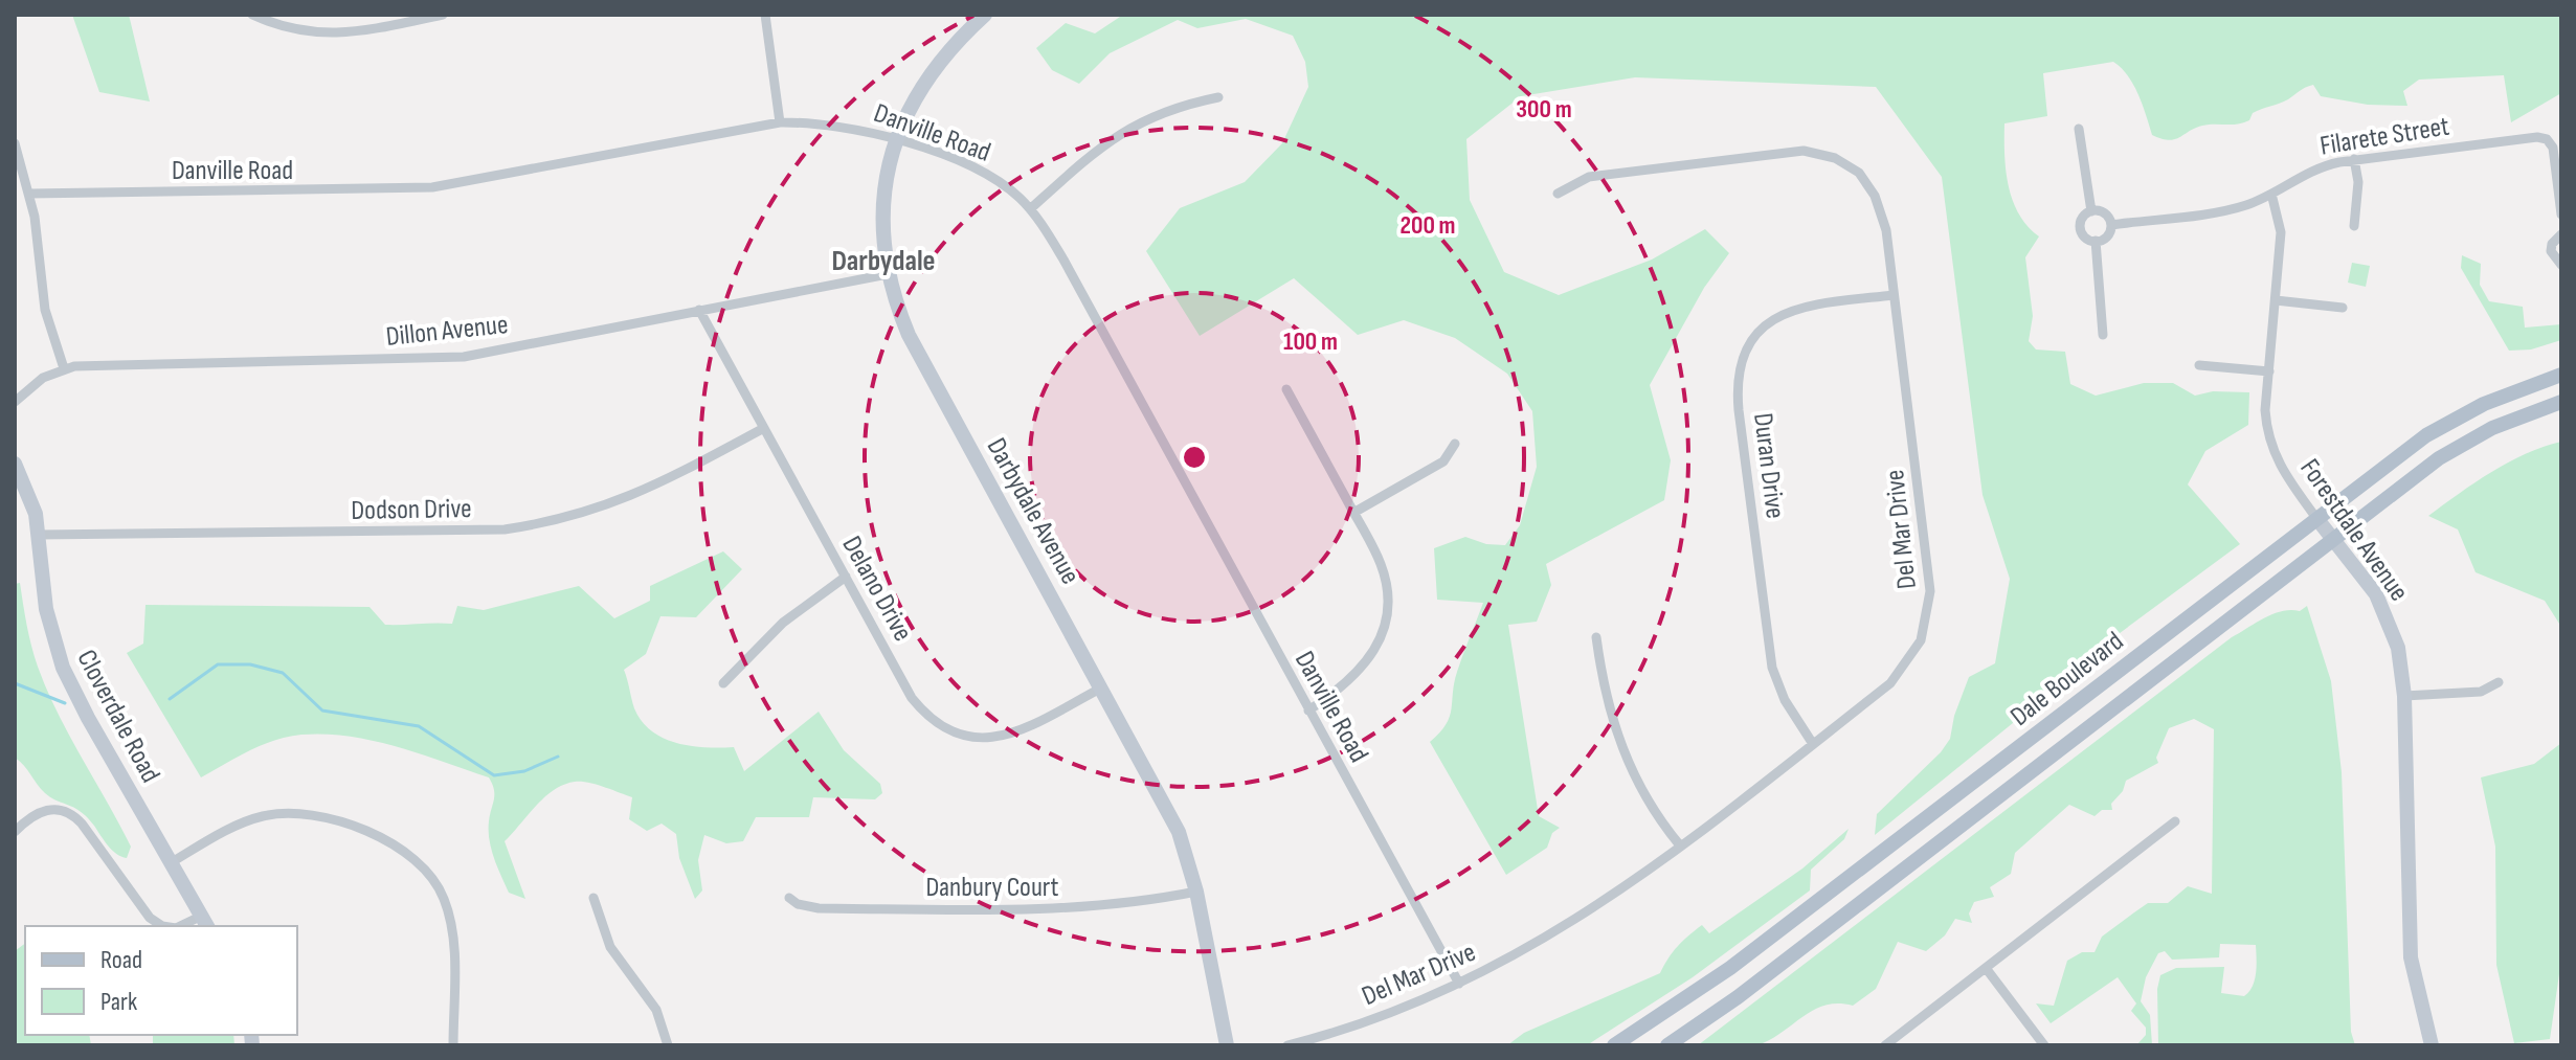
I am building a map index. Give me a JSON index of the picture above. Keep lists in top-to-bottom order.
{
  "streets": {
    "main road": ["Dale Boulevard"],
    "street": [
      "Danville Road",
      "Filarete Street",
      "Dillon Avenue",
      "Duran Drive",
      "Dodson Drive",
      "Darbydale Avenue",
      "Del Mar Drive",
      "Forestdale Avenue",
      "Delano Drive",
      "Cloverdale Road",
      "Danbury Court"
    ]
  },
  "crossings": [
    ["Danville Road", "Darbydale Avenue"],
    ["Danville Road", "Del Mar Drive"],
    ["Filarete Street", "Forestdale Avenue"],
    ["Dillon Avenue", "Darbydale Avenue"],
    ["Dillon Avenue", "Delano Drive"],
    ["Duran Drive", "Del Mar Drive"],
    ["Dodson Drive", "Delano Drive"],
    ["Dodson Drive", "Cloverdale Road"],
    ["Darbydale Avenue", "Delano Drive"],
    ["Darbydale Avenue", "Danbury Court"],
    ["Forestdale Avenue", "Dale Boulevard"]
  ],
  "districts": ["Darbydale"],
  "legend": ["Road", "Park"],
  "rings": ["300 m", "200 m", "100 m"]
}
